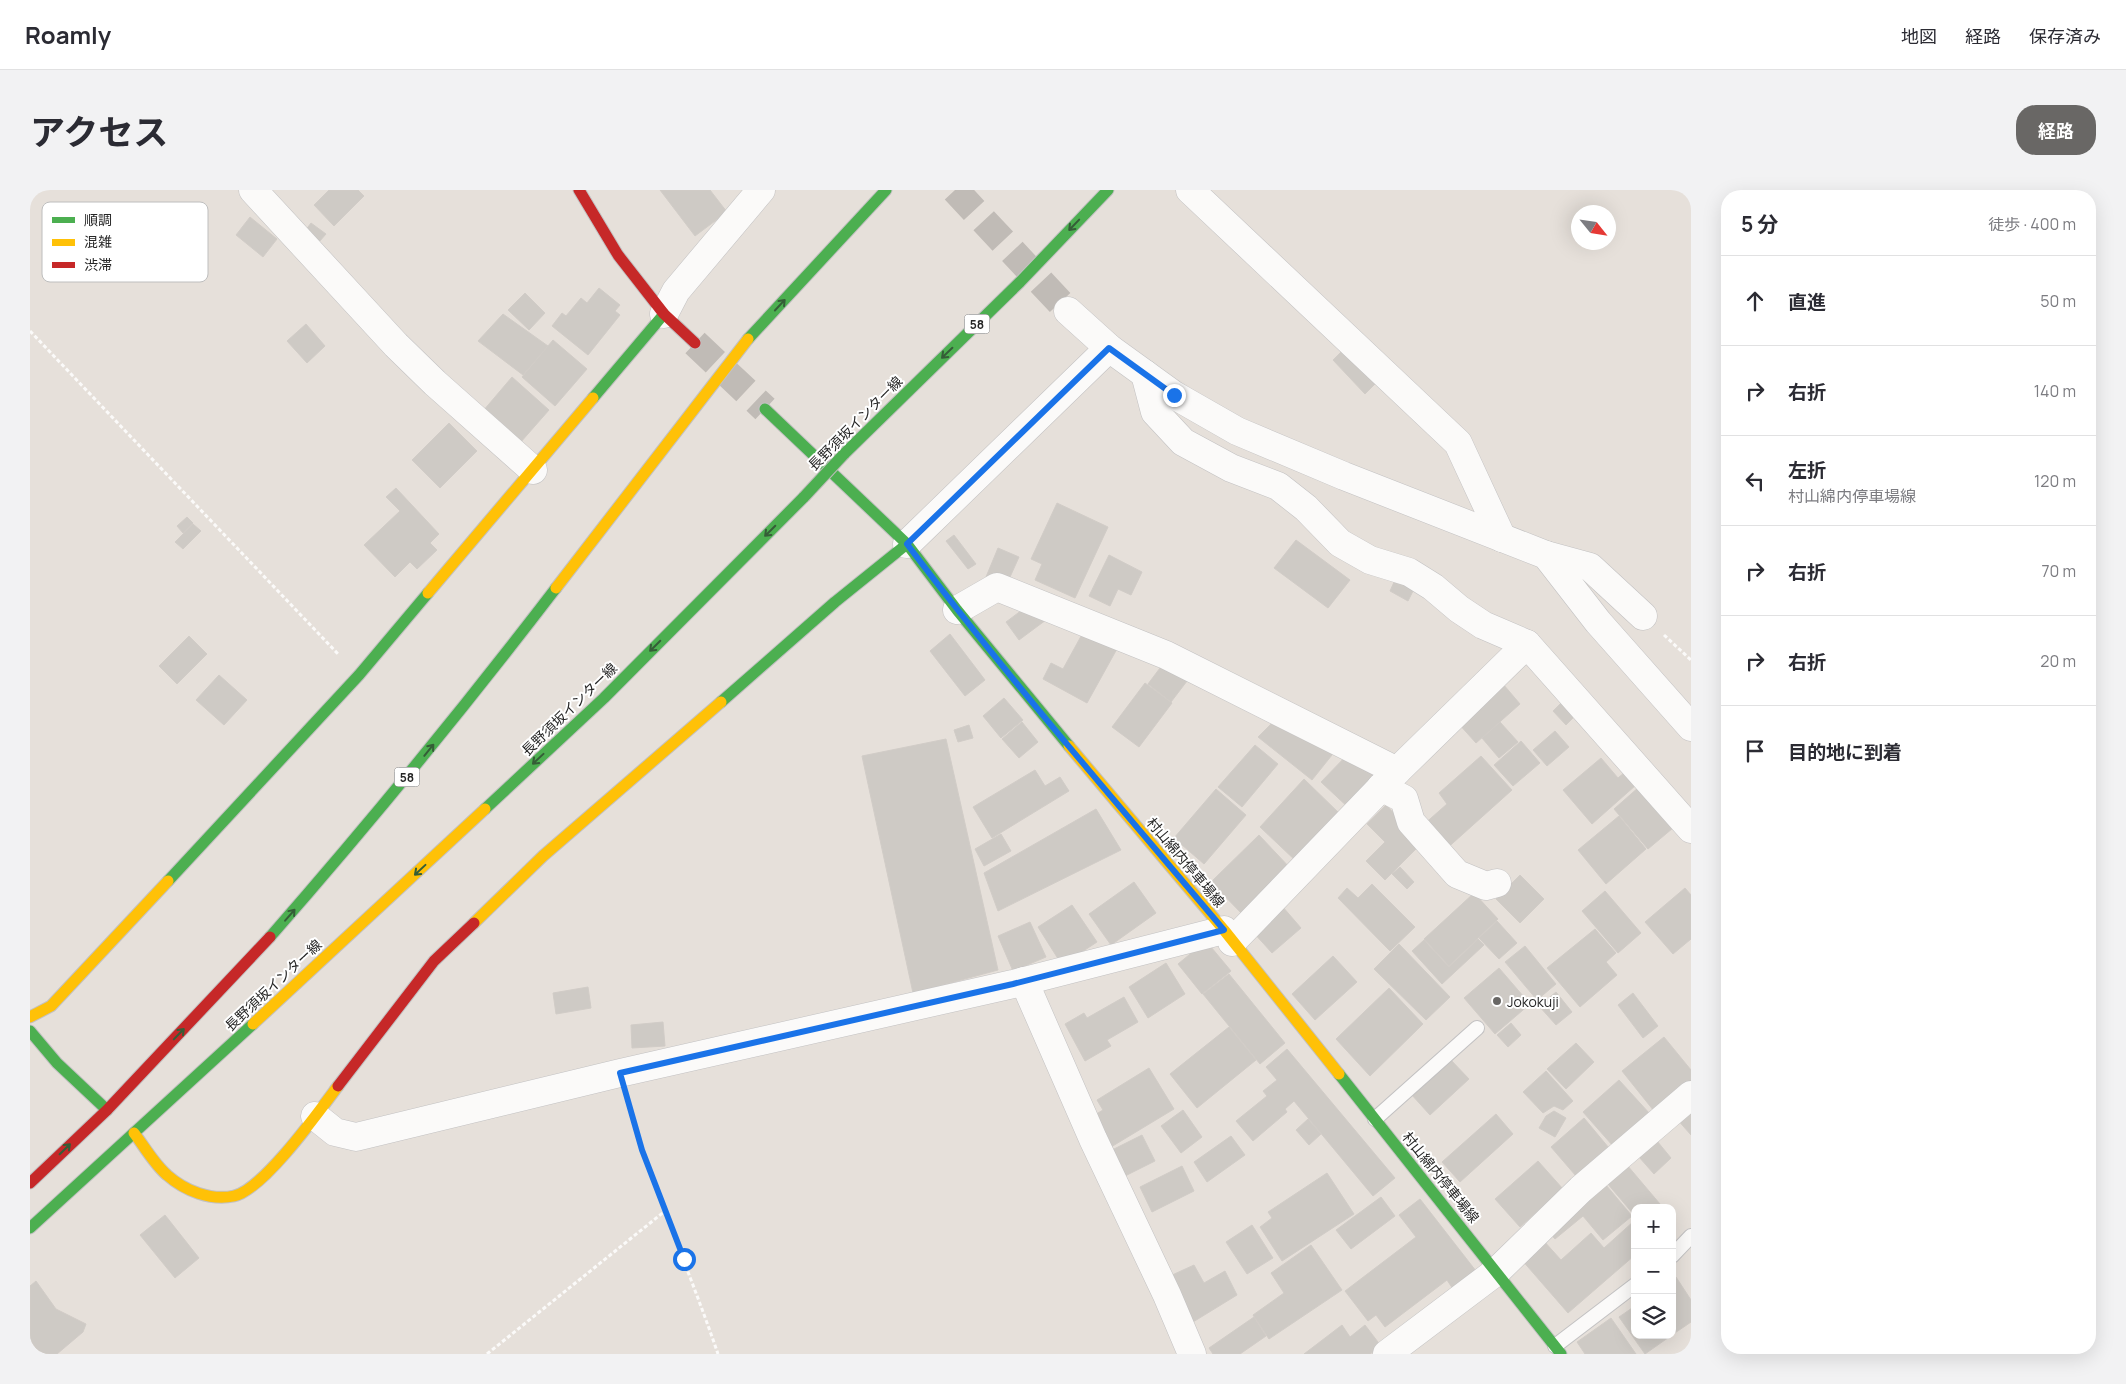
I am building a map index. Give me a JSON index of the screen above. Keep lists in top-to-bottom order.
{
  "streets": {
    "main road": ["58", "長野須坂インター線", "村山綿内停車場線"]
  },
  "places": ["Jokokuji"],
  "legend": ["順調", "混雑", "渋滞"],
  "north": "bottom right",
  "page": {
    "header": "Roamly",
    "nav": ["地図", "経路", "保存済み"],
    "title": "アクセス",
    "buttons": "経路",
    "heading": ["5 分", "徒歩 · 400 m"],
    "list": [
      ["直進", "50 m"],
      ["右折", "140 m"],
      ["左折", "村山綿内停車場線", "120 m"],
      ["右折", "70 m"],
      ["右折", "20 m"],
      "目的地に到着"
    ],
    "map_buttons": ["+", "−"]
  }
}
